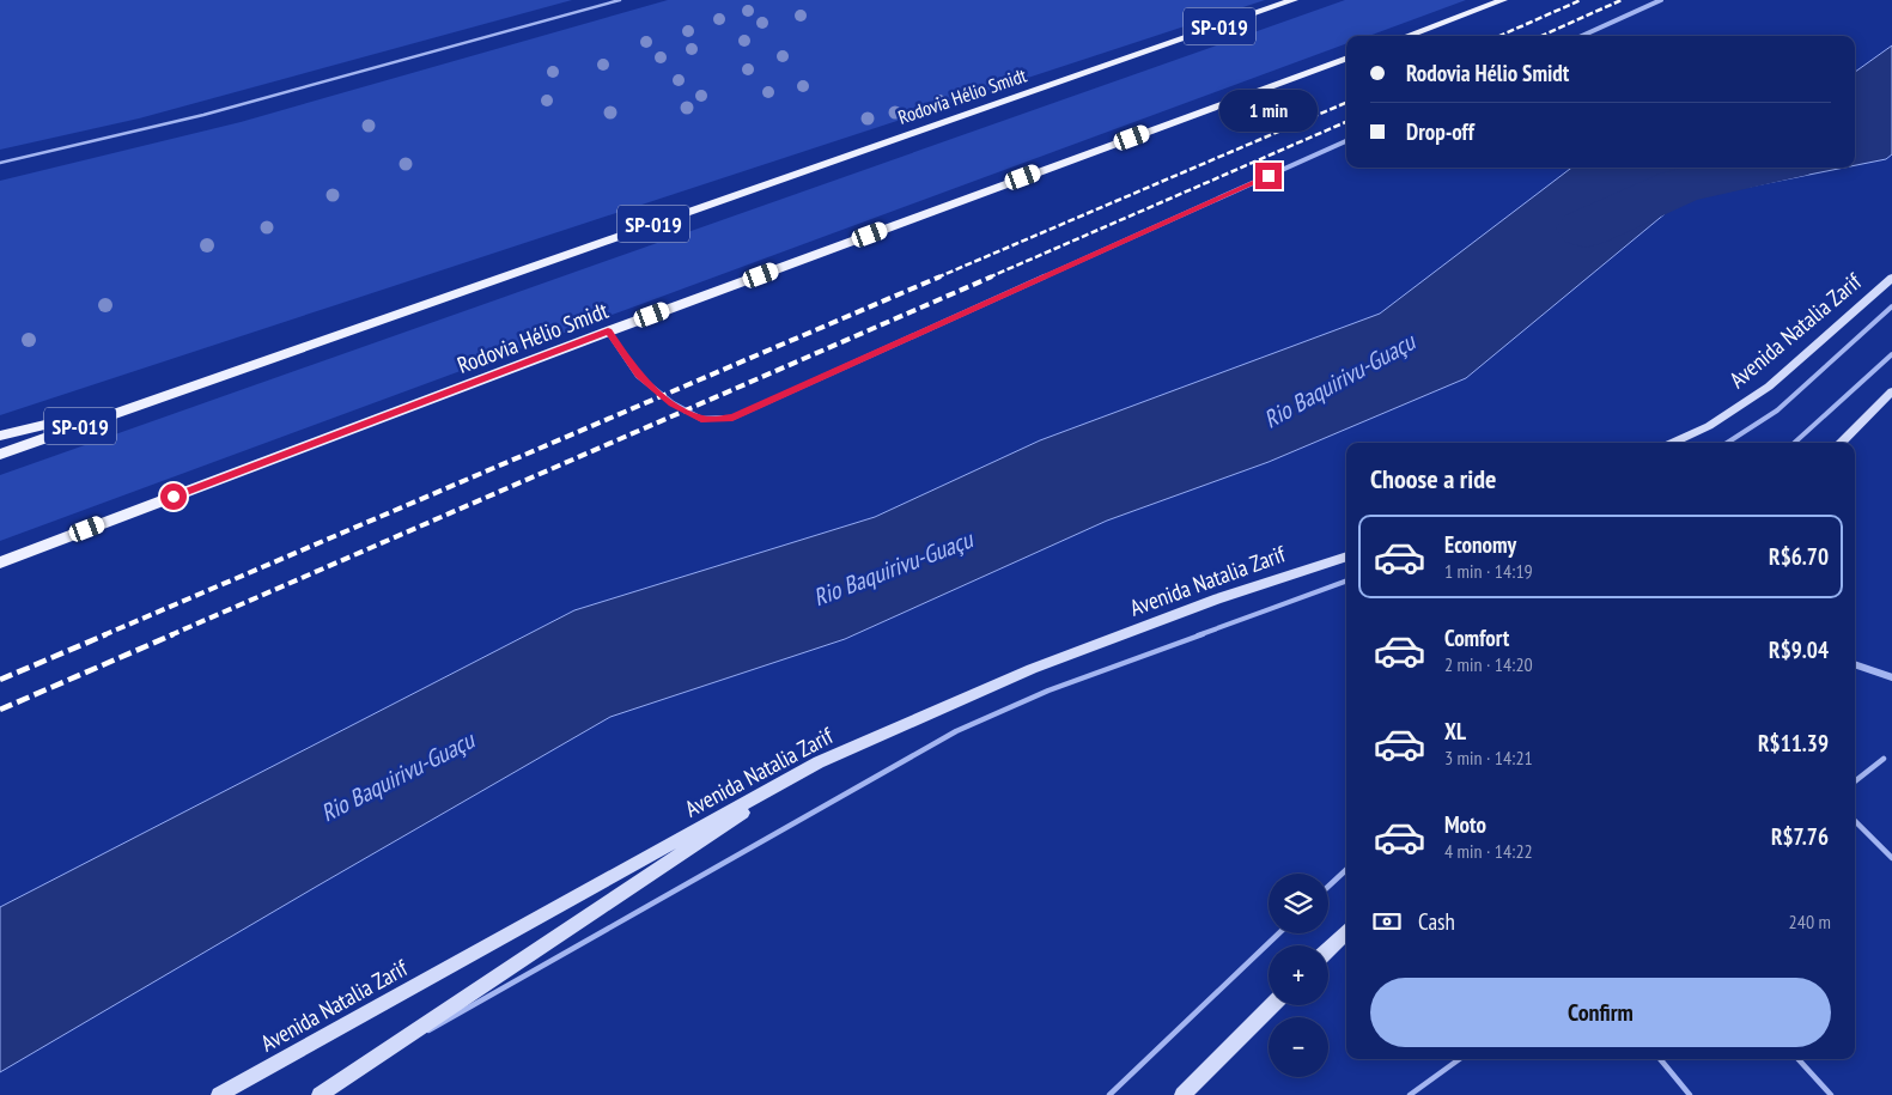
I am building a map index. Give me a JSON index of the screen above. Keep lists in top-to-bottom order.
{
  "streets": {
    "main road": ["SP-019", "Rodovia Hélio Smidt", "Avenida Natalia Zarif"]
  },
  "water": ["Rio Baquirivu-Guaçu"],
  "page": {
    "banner": ["Rodovia Hélio Smidt", "Drop-off"],
    "bubble": "1 min",
    "heading": "Choose a ride",
    "list": [
      {
        "name": "Economy",
        "note": "1 min · 14:19",
        "value": "R$6.70"
      },
      {
        "name": "Comfort",
        "note": "2 min · 14:20",
        "value": "R$9.04"
      },
      {
        "name": "XL",
        "note": "3 min · 14:21",
        "value": "R$11.39"
      },
      {
        "name": "Moto",
        "note": "4 min · 14:22",
        "value": "R$7.76"
      }
    ],
    "map_buttons": ["+", "−"],
    "pay": ["Cash", "240 m"],
    "buttons": "Confirm"
  }
}
